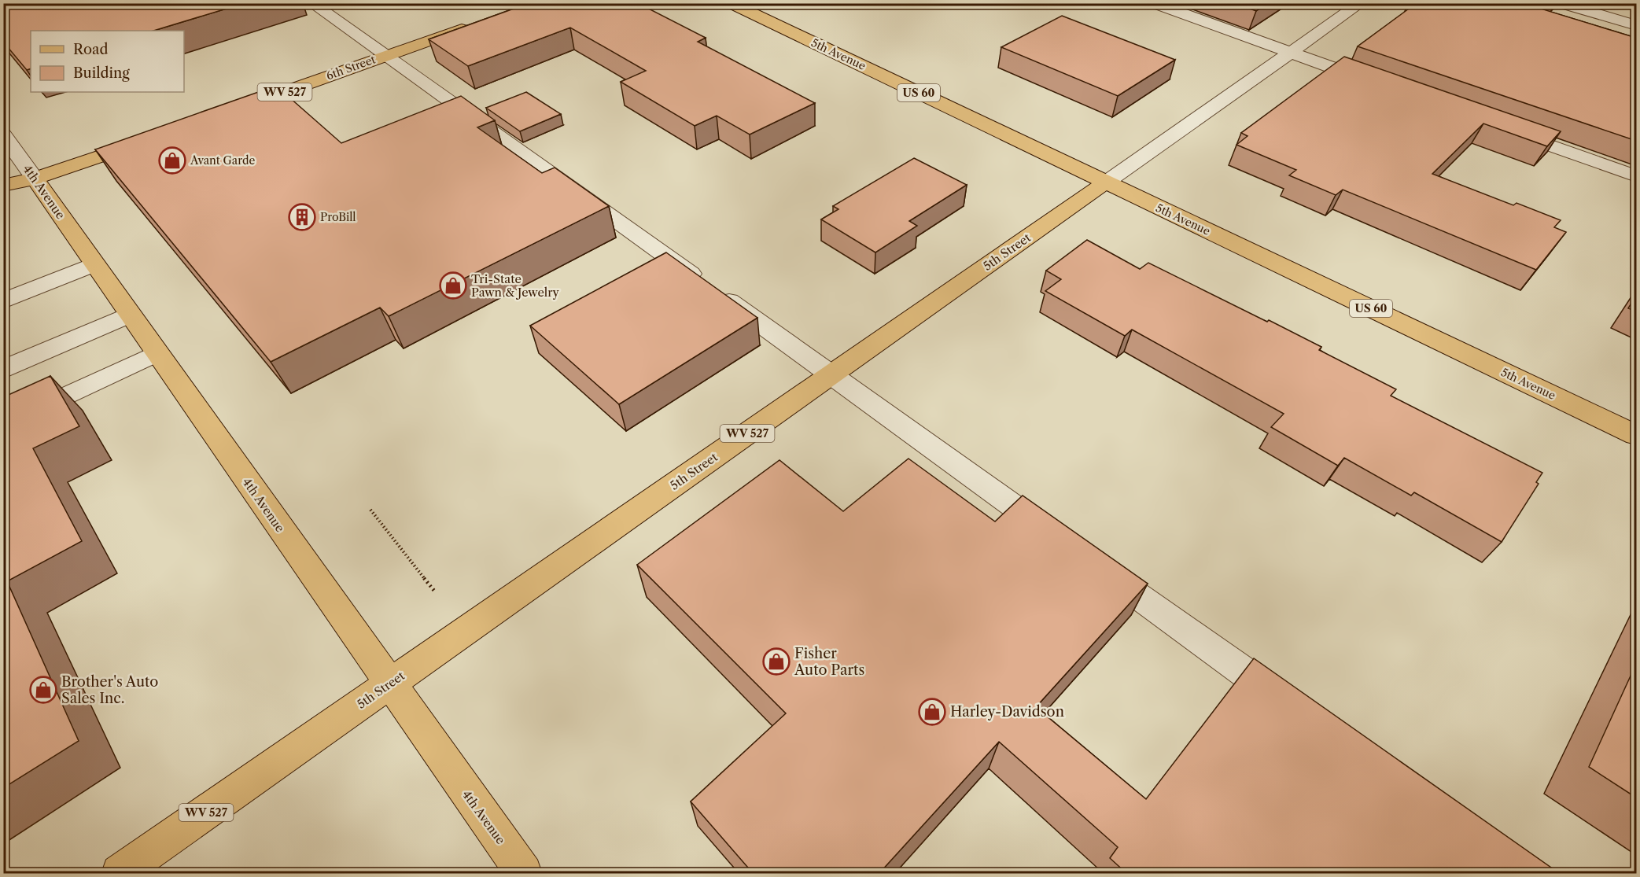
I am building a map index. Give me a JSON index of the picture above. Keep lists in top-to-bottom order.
{
  "streets": {
    "main road": [
      "5th Avenue",
      "6th Street",
      "WV 527",
      "US 60",
      "4th Avenue",
      "5th Street"
    ]
  },
  "crossings": [
    ["5th Avenue", "5th Street"],
    ["4th Avenue", "5th Street"]
  ],
  "places": {
    "shop": [
      "Avant Garde",
      "Tri-State Pawn & Jewelry",
      "Fisher Auto Parts",
      "Brother's Auto Sales Inc.",
      "Harley-Davidson"
    ],
    "building": ["ProBill"]
  },
  "legend": ["Road", "Building"]
}
